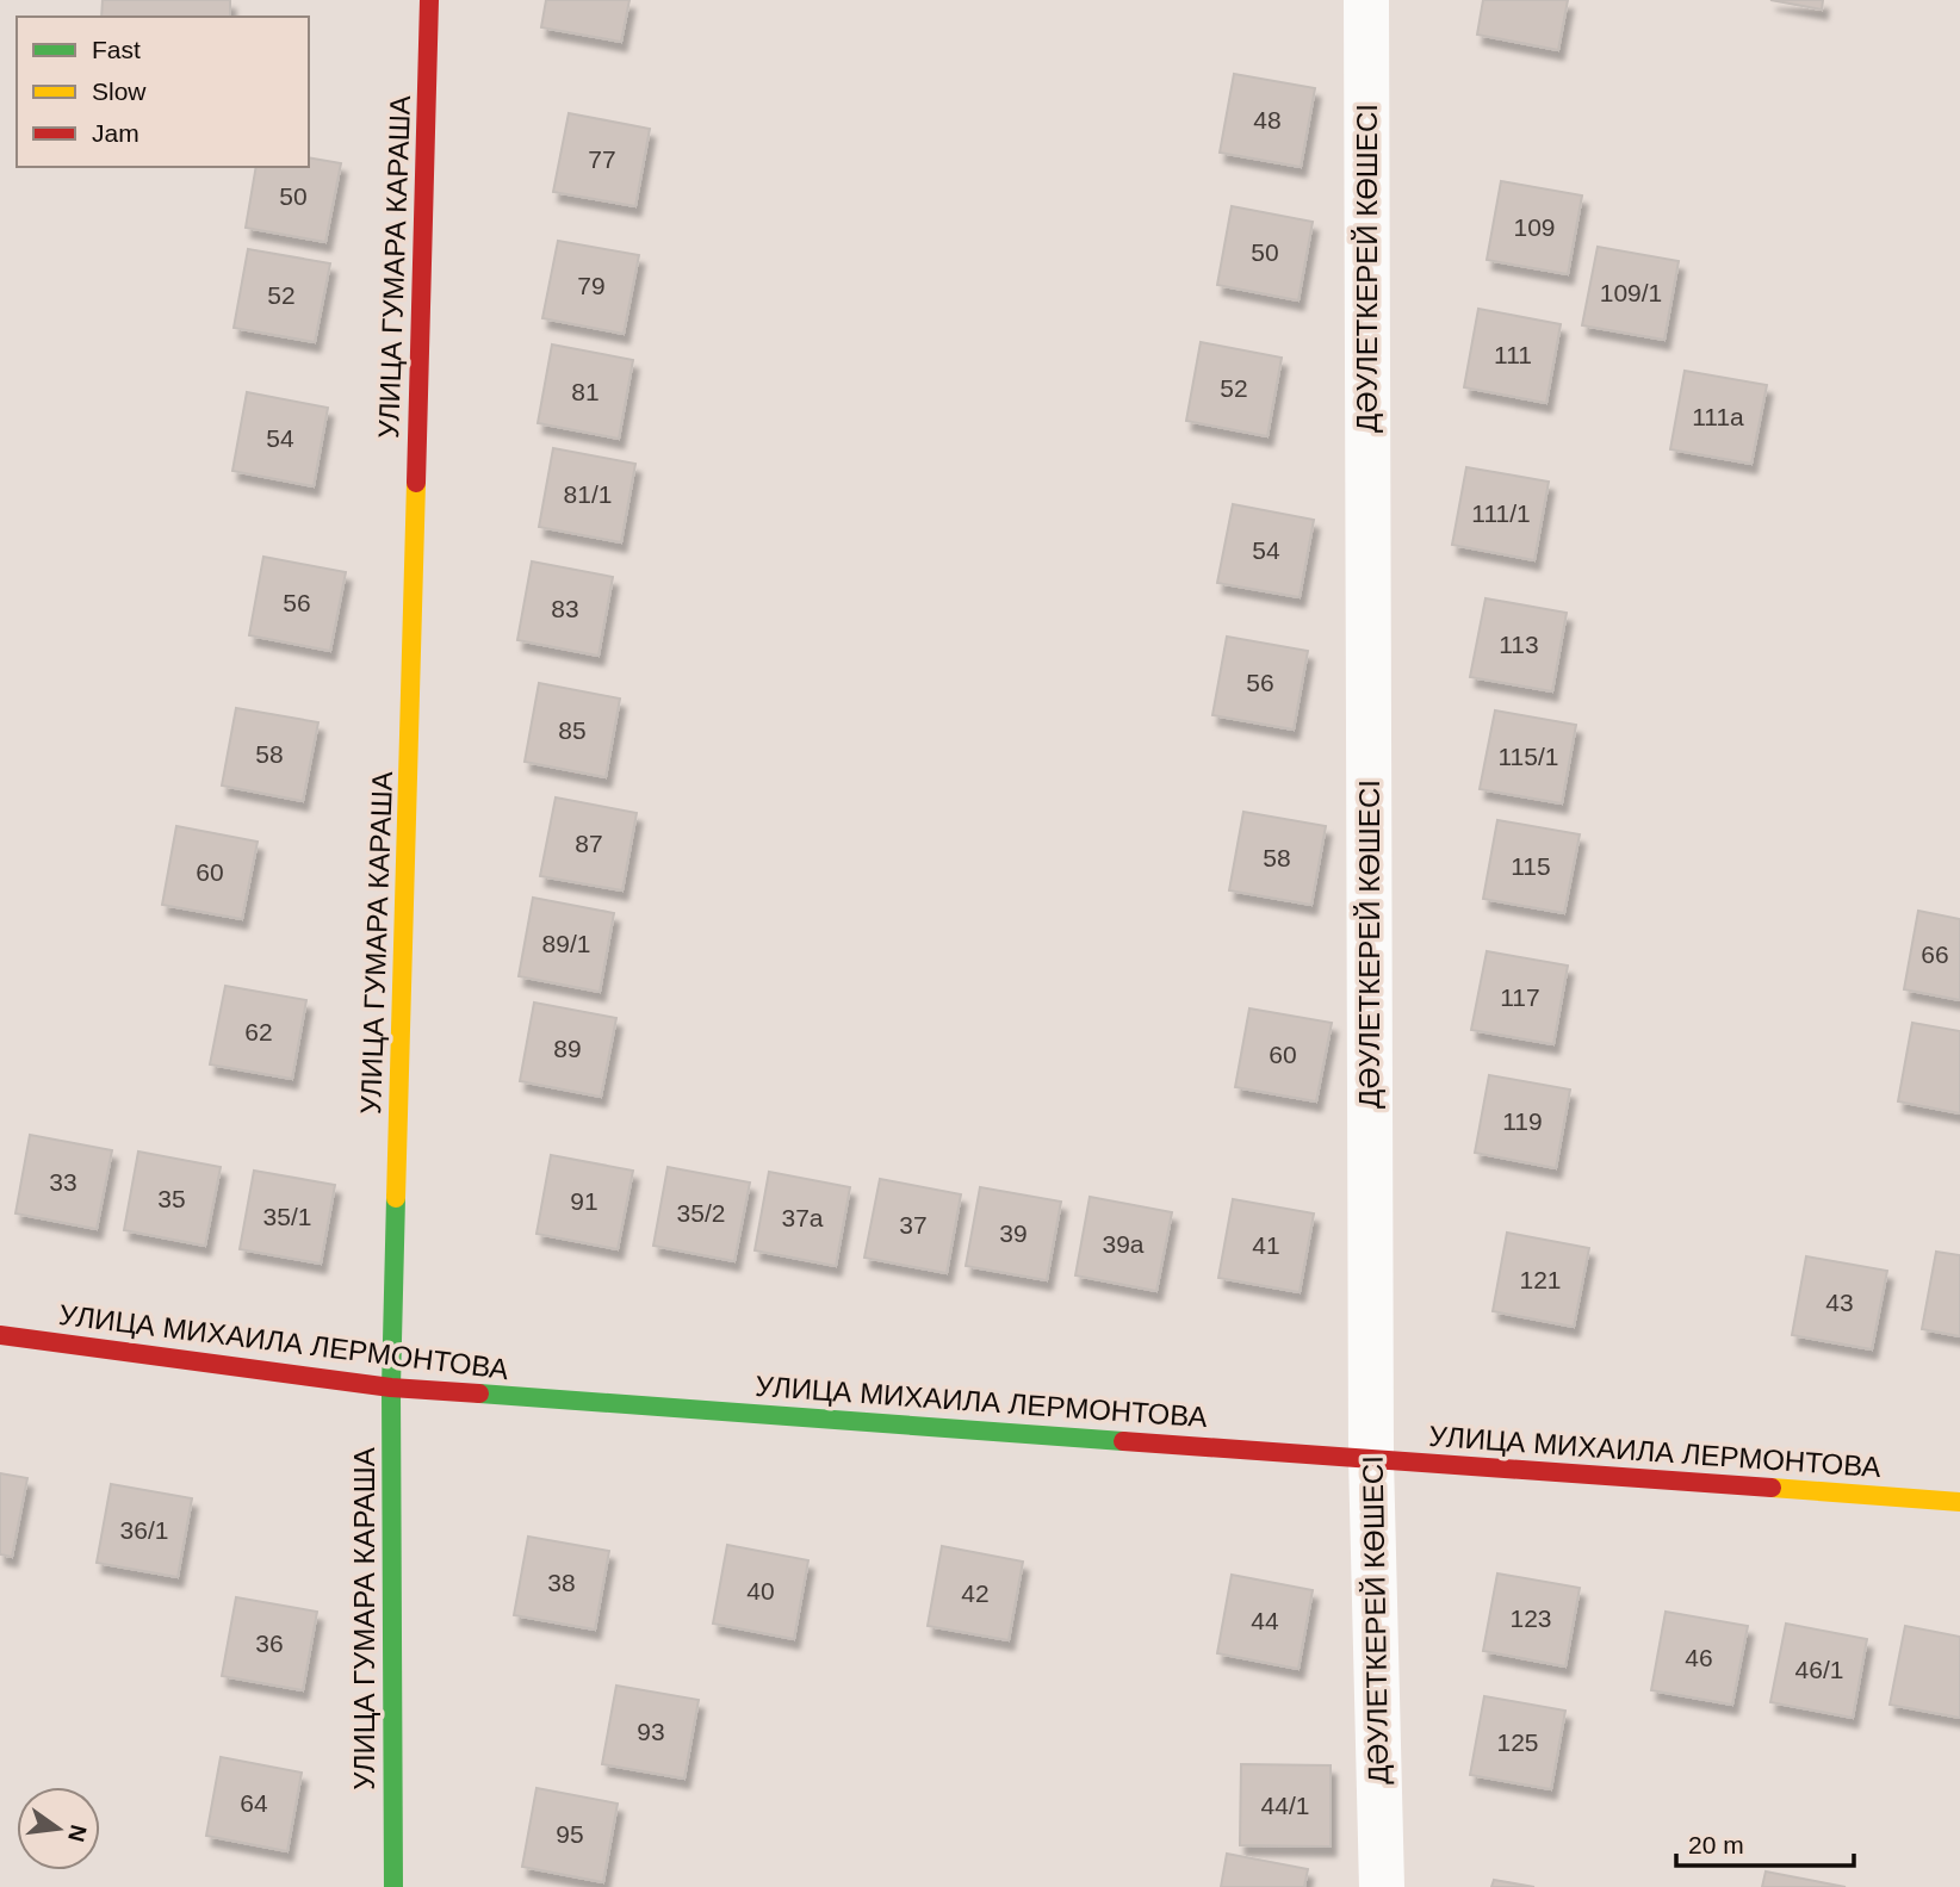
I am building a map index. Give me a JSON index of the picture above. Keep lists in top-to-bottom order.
{
  "streets": {
    "street": ["УЛИЦА ГУМАРА КАРАША", "ДӘУЛЕТКЕРЕЙ КӨШЕСІ", "УЛИЦА МИХАИЛА ЛЕРМОНТОВА"]
  },
  "crossings": [
    ["УЛИЦА ГУМАРА КАРАША", "УЛИЦА МИХАИЛА ЛЕРМОНТОВА"],
    ["ДӘУЛЕТКЕРЕЙ КӨШЕСІ", "УЛИЦА МИХАИЛА ЛЕРМОНТОВА"]
  ],
  "house_numbers": [
    "48",
    "77",
    "50",
    "109",
    "50",
    "79",
    "109/1",
    "52",
    "111",
    "52",
    "81",
    "111а",
    "54",
    "81/1",
    "111/1",
    "54",
    "56",
    "83",
    "113",
    "56",
    "85",
    "58",
    "115/1",
    "87",
    "58",
    "115",
    "60",
    "89/1",
    "66",
    "117",
    "62",
    "89",
    "60",
    "119",
    "33",
    "35",
    "91",
    "35/2",
    "35/1",
    "37а",
    "37",
    "39",
    "39а",
    "41",
    "121",
    "43",
    "36/1",
    "38",
    "40",
    "42",
    "123",
    "44",
    "36",
    "46",
    "46/1",
    "93",
    "125",
    "64",
    "44/1",
    "95"
  ],
  "legend": ["Fast", "Slow", "Jam"],
  "scale_bar": "20 m",
  "north": "right"
}
